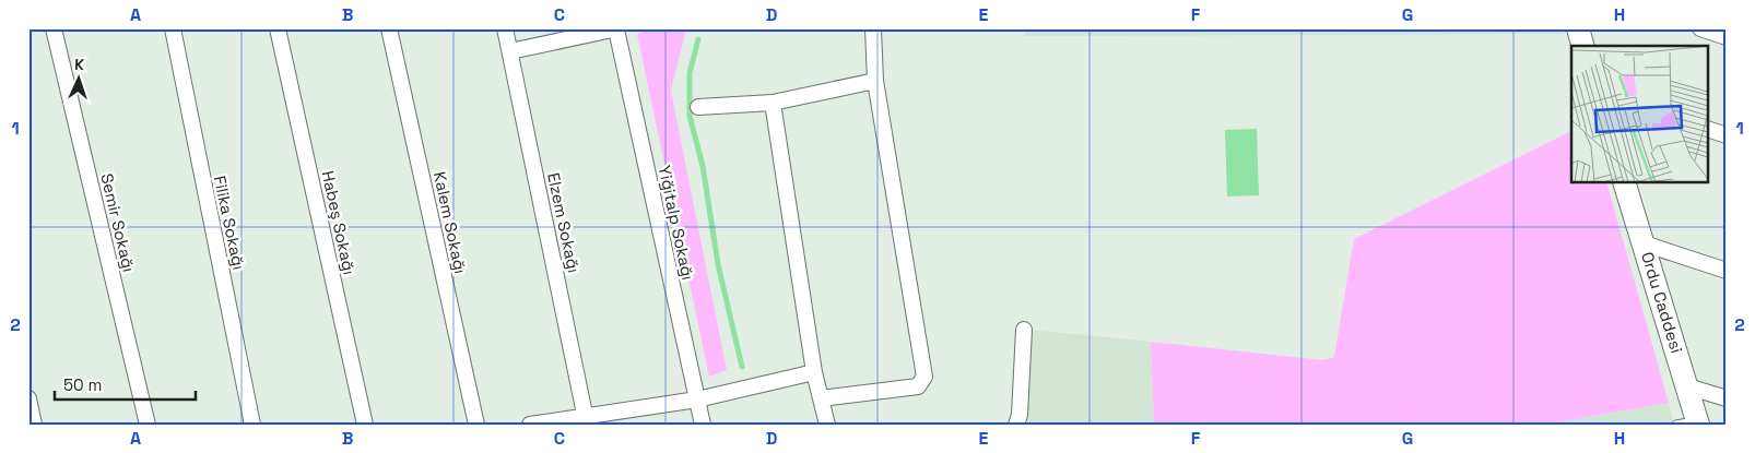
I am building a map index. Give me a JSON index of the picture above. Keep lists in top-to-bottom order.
{
  "streets": {
    "main road": ["Ordu Caddesi"],
    "street": [
      "Semir Sokağı",
      "Filika Sokağı",
      "Habeş Sokağı",
      "Kalem Sokağı",
      "Elzem Sokağı",
      "Yiğitalp Sokağı"
    ]
  },
  "scale_bar": "50 m",
  "north": "top",
  "grid": {
    "columns": [
      "A",
      "B",
      "C",
      "D",
      "E",
      "F",
      "G",
      "H"
    ],
    "rows": ["1", "2"]
  }
}
